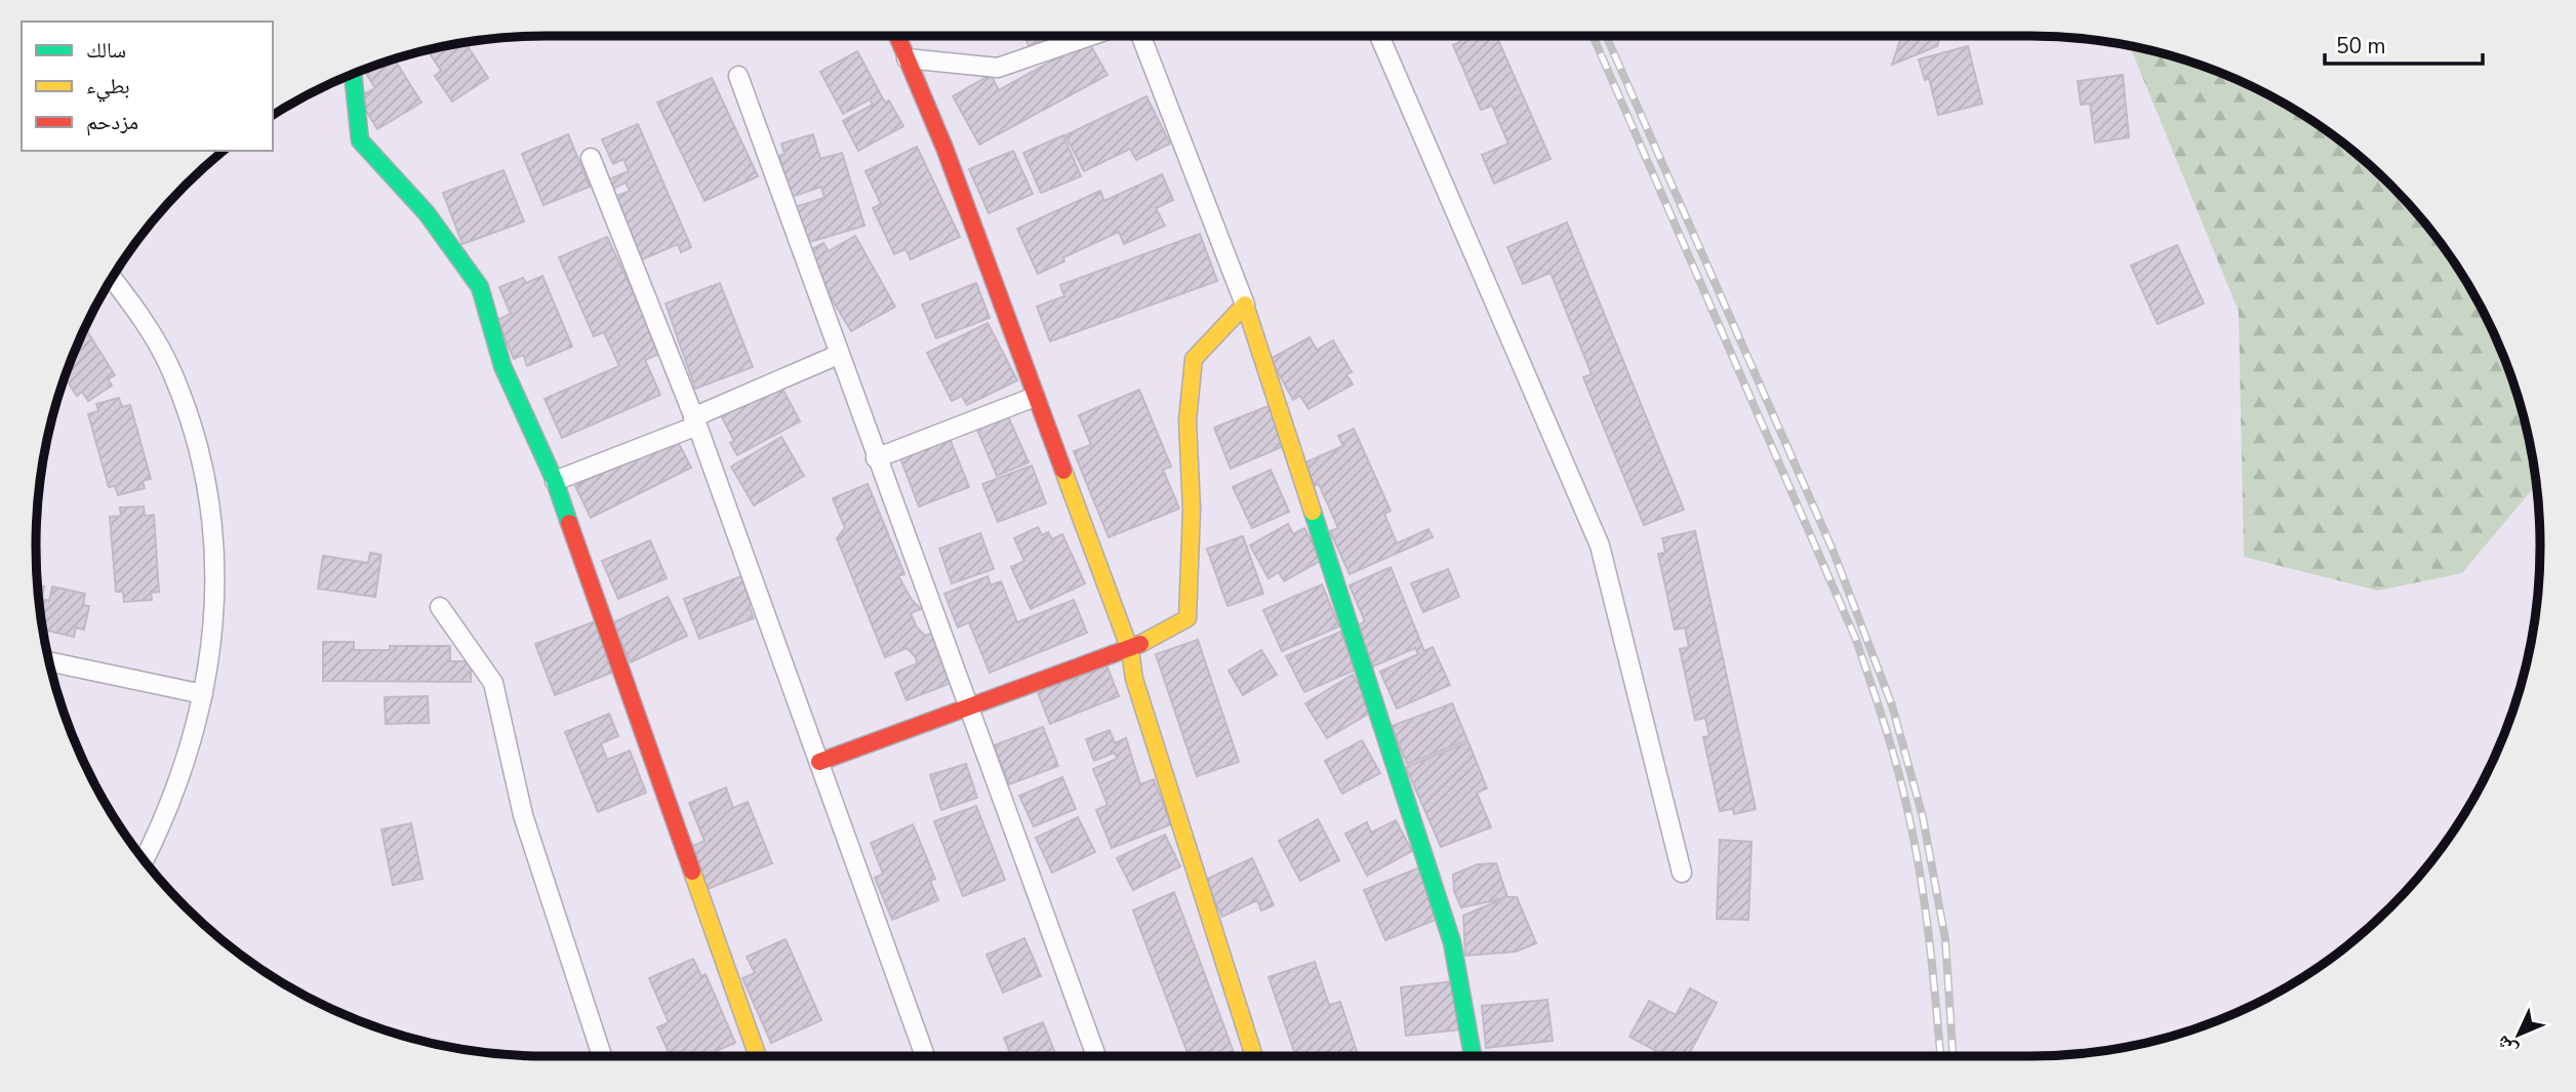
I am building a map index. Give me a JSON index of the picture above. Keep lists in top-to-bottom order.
{
  "legend": ["سالك", "بطيء", "مزدحم"],
  "scale_bar": "50 m",
  "north": "bottom left"
}
